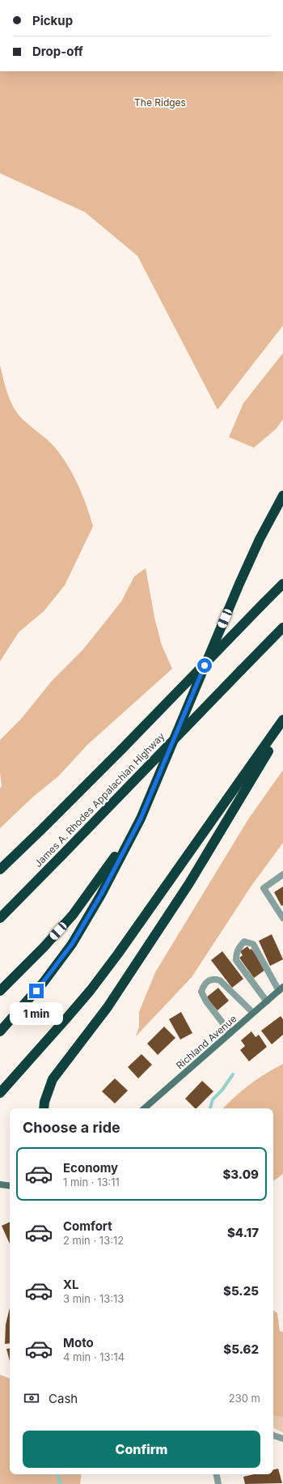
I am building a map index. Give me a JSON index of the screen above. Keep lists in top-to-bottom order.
{
  "streets": {
    "highway": ["James A. Rhodes Appalachian Highway"],
    "main road": ["Richland Avenue"]
  },
  "parks": ["The Ridges"],
  "page": {
    "banner": ["Pickup", "Drop-off"],
    "bubble": "1 min",
    "heading": "Choose a ride",
    "list": [
      {
        "name": "Economy",
        "note": "1 min · 13:11",
        "value": "$3.09"
      },
      {
        "name": "Comfort",
        "note": "2 min · 13:12",
        "value": "$4.17"
      },
      {
        "name": "XL",
        "note": "3 min · 13:13",
        "value": "$5.25"
      },
      {
        "name": "Moto",
        "note": "4 min · 13:14",
        "value": "$5.62"
      }
    ],
    "pay": ["Cash", "230 m"],
    "buttons": "Confirm"
  }
}
